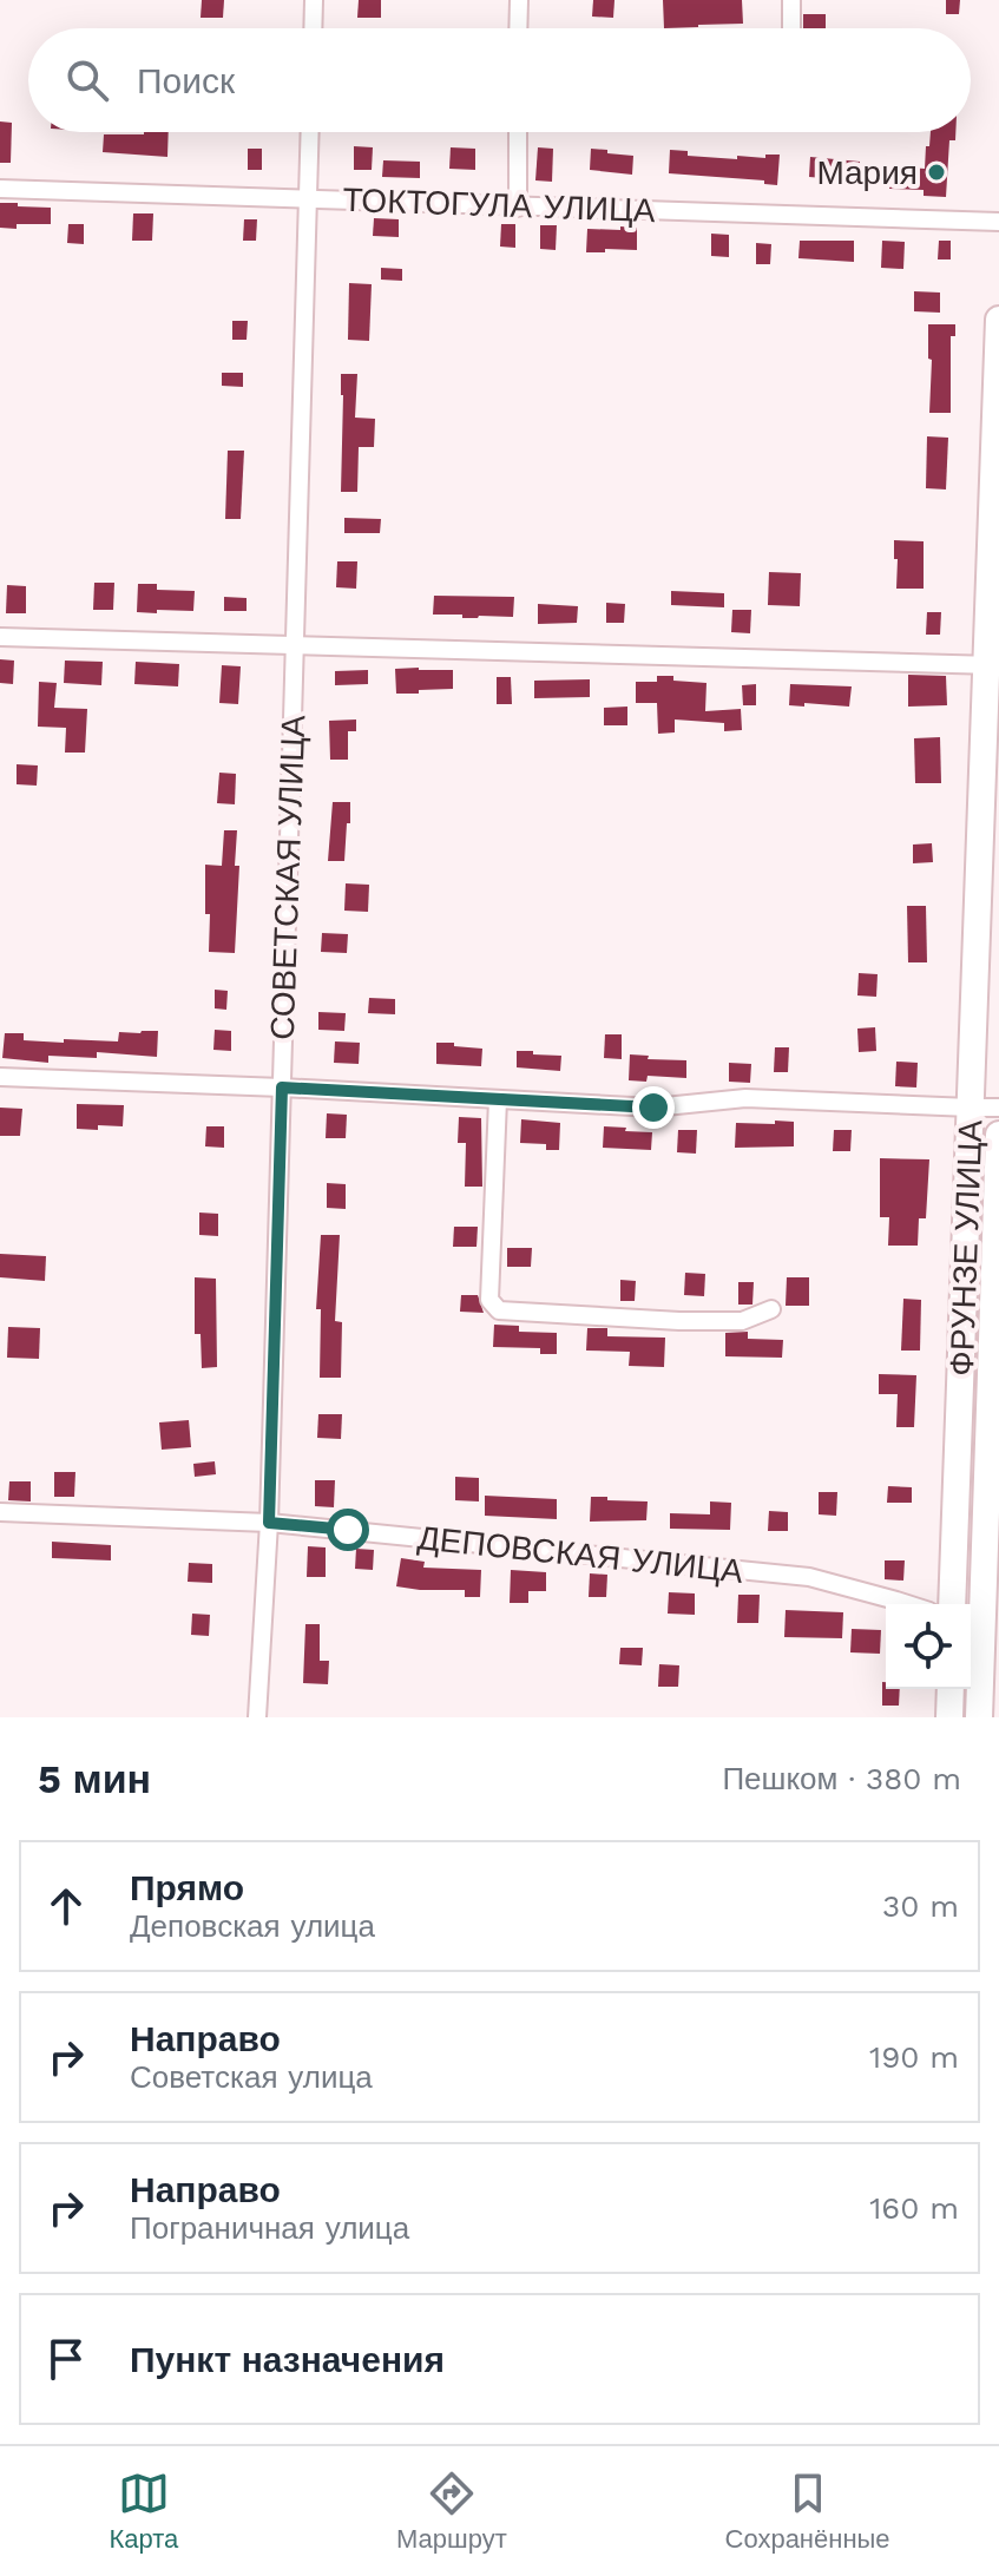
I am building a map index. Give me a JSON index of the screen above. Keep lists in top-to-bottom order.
{
  "streets": {
    "main road": ["ФРУНЗЕ УЛИЦА"],
    "street": ["ТОКТОГУЛА УЛИЦА", "СОВЕТСКАЯ УЛИЦА", "ДЕПОВСКАЯ УЛИЦА"]
  },
  "crossings": [
    ["ТОКТОГУЛА УЛИЦА", "СОВЕТСКАЯ УЛИЦА"],
    ["СОВЕТСКАЯ УЛИЦА", "ДЕПОВСКАЯ УЛИЦА"]
  ],
  "places": ["Мария"],
  "page": {
    "search": "Поиск",
    "heading": ["5 мин", "Пешком · 380 m"],
    "list": [
      ["Прямо", "Деповская улица", "30 m"],
      ["Направо", "Советская улица", "190 m"],
      ["Направо", "Пограничная улица", "160 m"],
      "Пункт назначения"
    ],
    "nav": ["Карта", "Маршрут", "Сохранённые"]
  }
}
